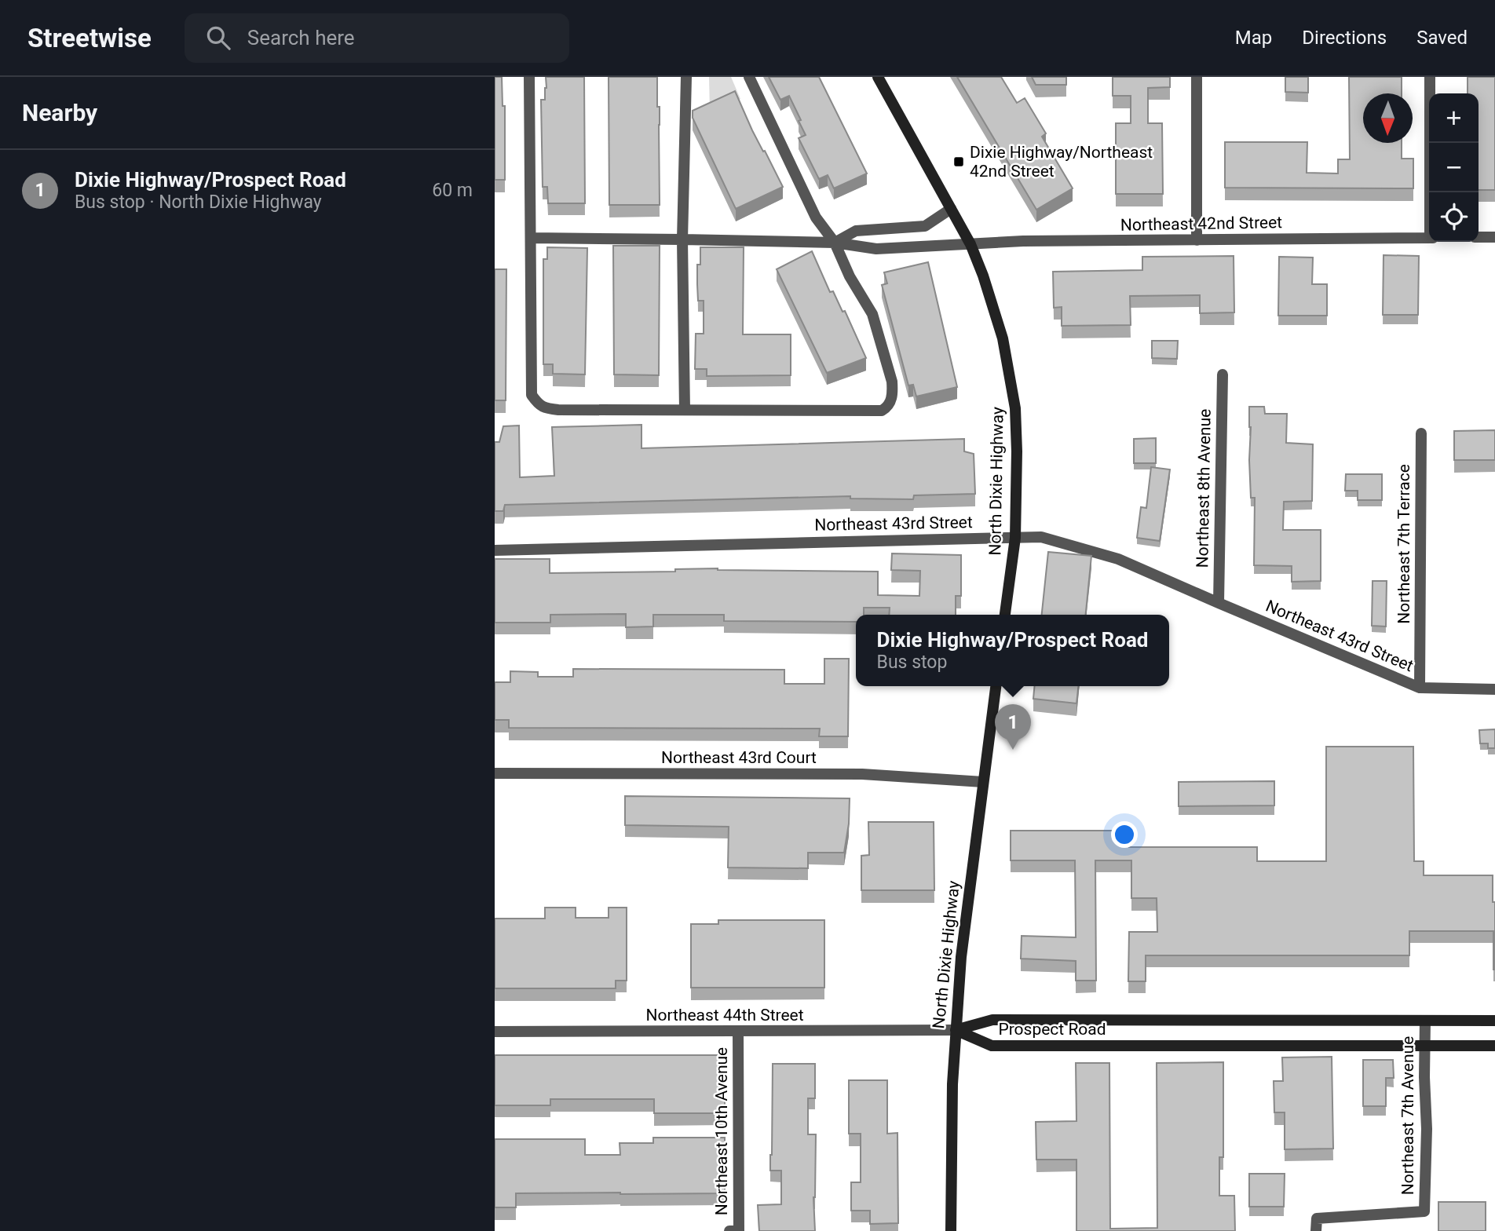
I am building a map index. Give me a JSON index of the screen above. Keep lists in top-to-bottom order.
{
  "streets": {
    "main road": ["North Dixie Highway", "Prospect Road"],
    "street": [
      "Northeast 42nd Street",
      "Northeast 8th Avenue",
      "Northeast 43rd Street",
      "Northeast 7th Terrace",
      "Northeast 43rd Court",
      "Northeast 44th Street",
      "Northeast 7th Avenue",
      "Northeast 10th Avenue"
    ]
  },
  "crossings": [
    ["Northeast 42nd Street", "North Dixie Highway"],
    ["North Dixie Highway", "Northeast 43rd Street"],
    ["North Dixie Highway", "Northeast 43rd Court"],
    ["North Dixie Highway", "Northeast 44th Street"],
    ["North Dixie Highway", "Prospect Road"],
    ["Northeast 8th Avenue", "Northeast 43rd Street"],
    ["Northeast 43rd Street", "Northeast 7th Terrace"],
    ["Northeast 44th Street", "Prospect Road"],
    ["Northeast 44th Street", "Northeast 10th Avenue"],
    ["Prospect Road", "Northeast 7th Avenue"]
  ],
  "places": {
    "transit": ["Dixie Highway/Northeast 42nd Street"]
  },
  "north": "bottom",
  "page": {
    "header": "Streetwise",
    "search": "Search here",
    "nav": ["Map", "Directions", "Saved"],
    "heading": "Nearby",
    "map_buttons": ["+", "−"],
    "list": [
      {
        "mark": "1",
        "name": "Dixie Highway/Prospect Road",
        "note": "Bus stop · North Dixie Highway",
        "value": "60 m"
      }
    ],
    "popup": ["Dixie Highway/Prospect Road", "Bus stop"],
    "pins": "1"
  }
}
